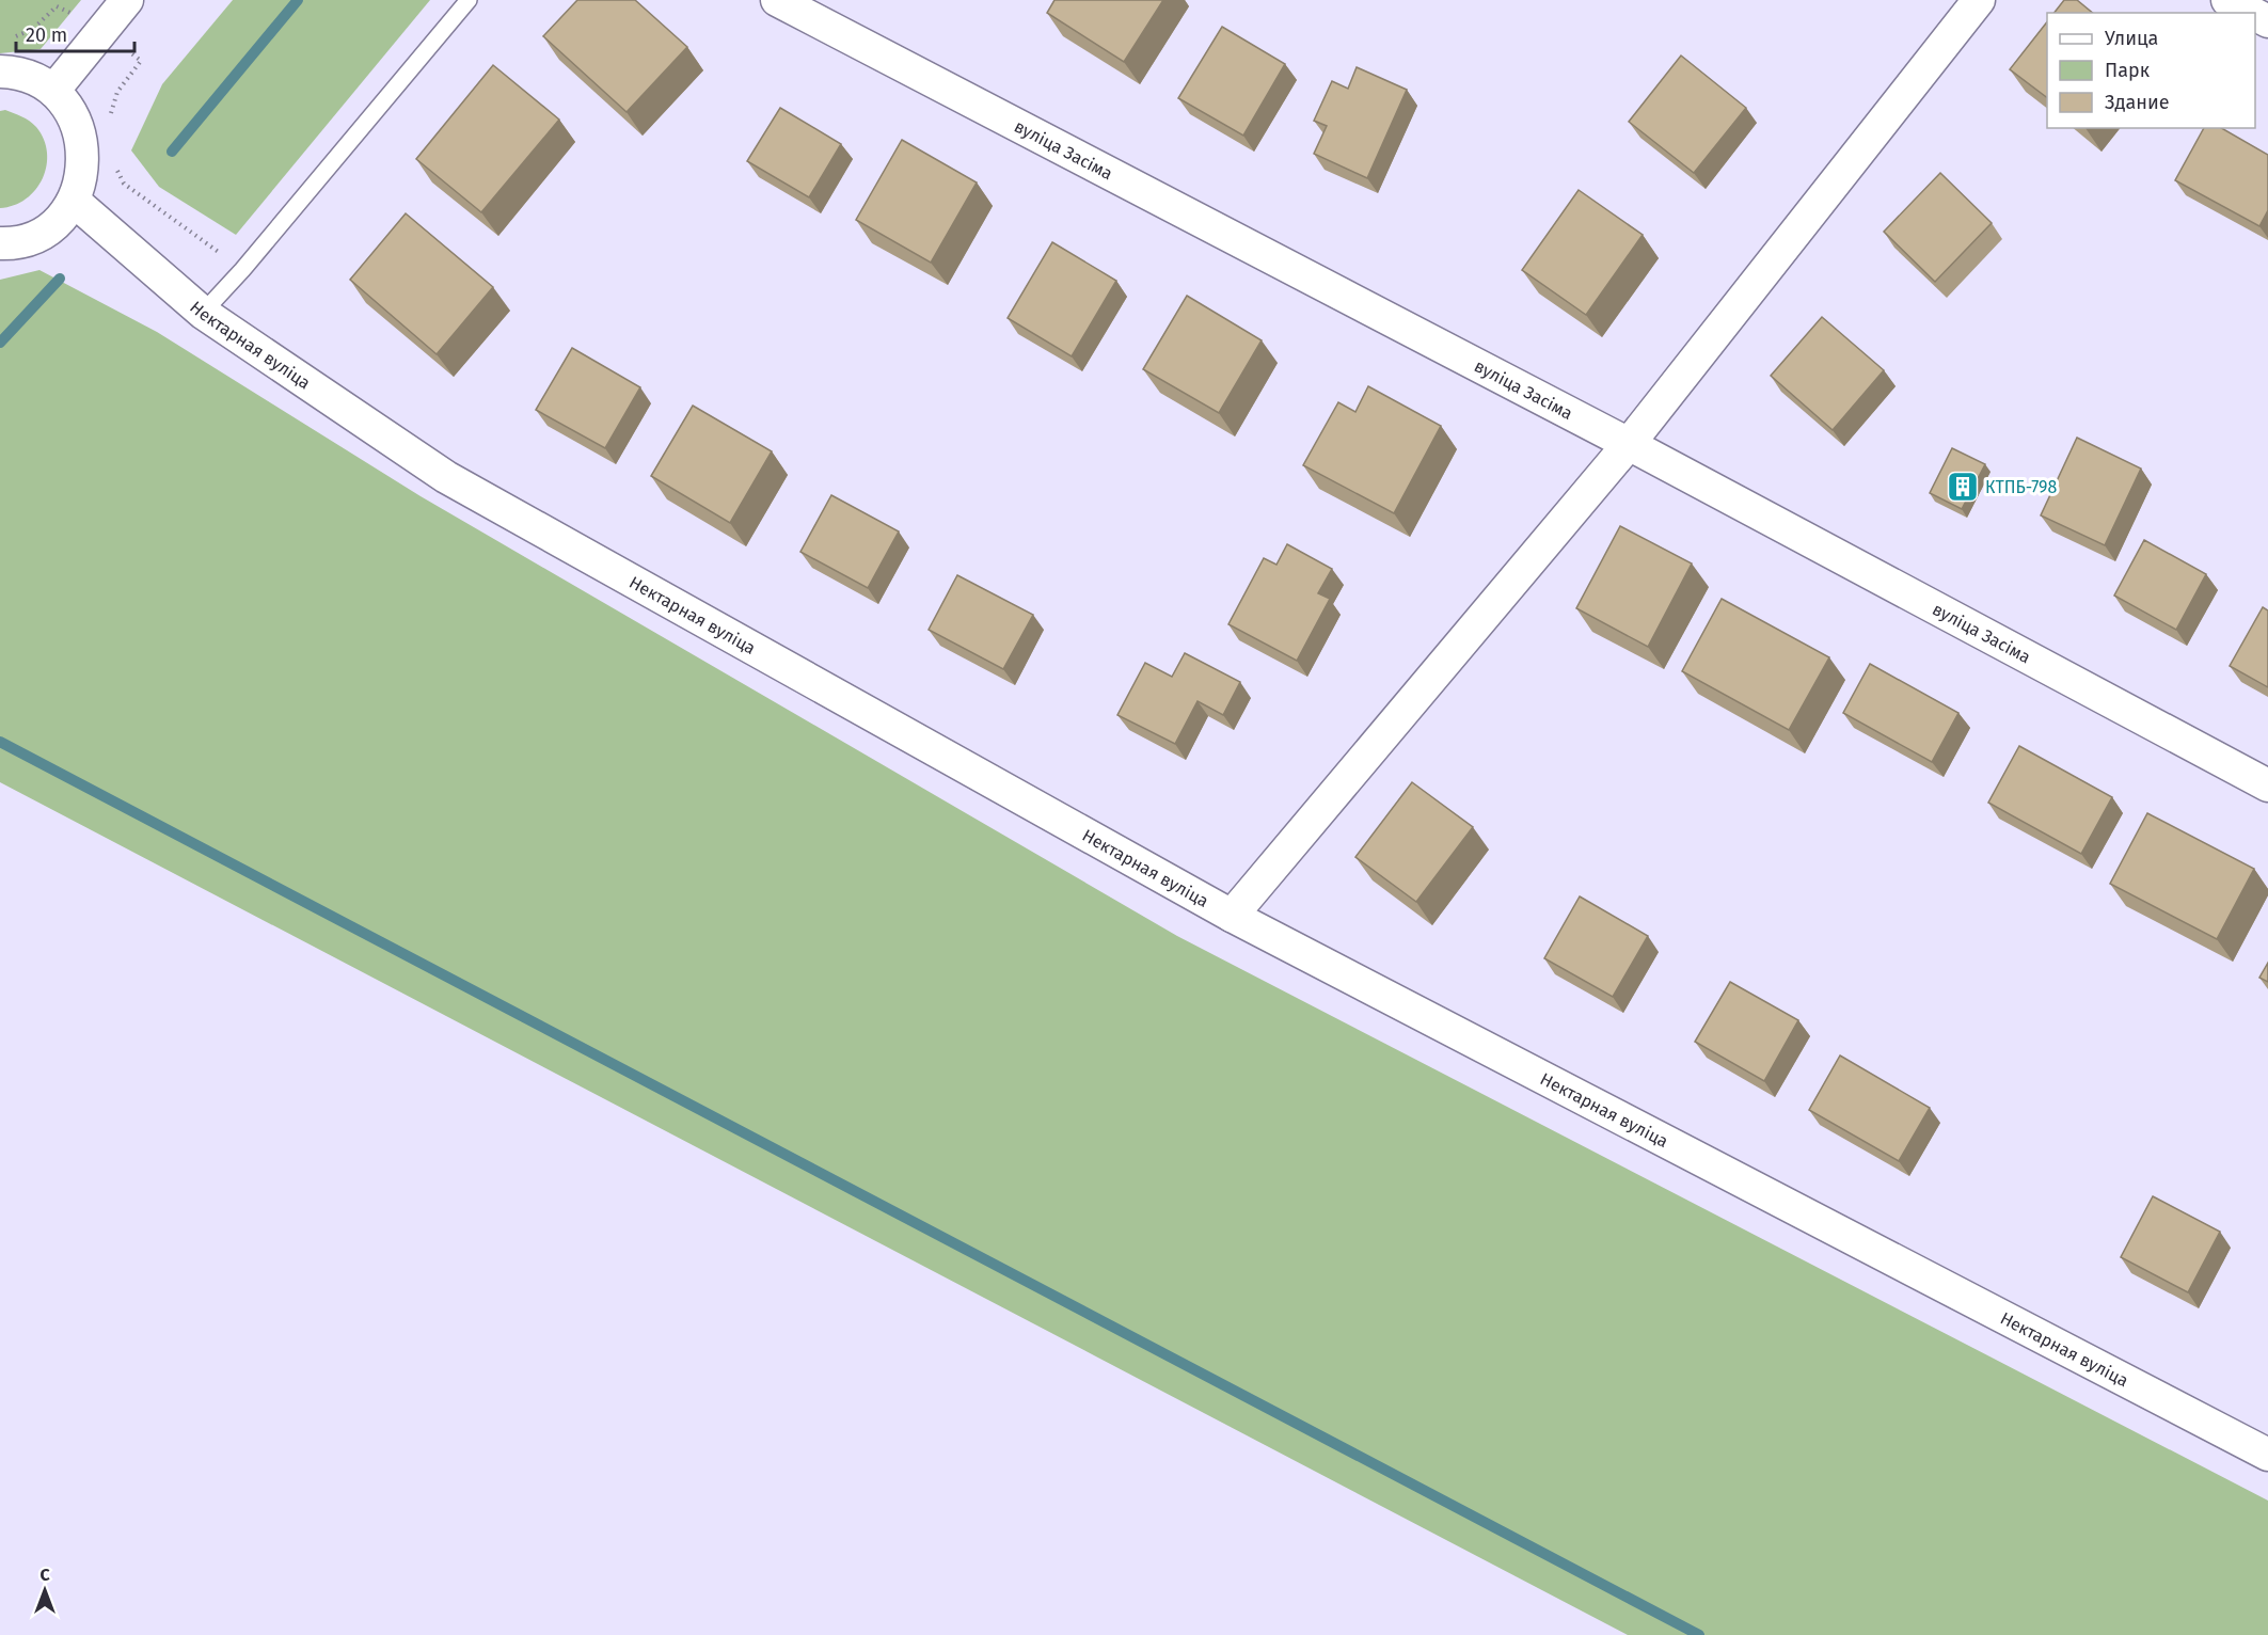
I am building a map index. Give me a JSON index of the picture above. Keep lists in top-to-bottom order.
{
  "streets": {
    "street": ["вуліца Засіма", "Нектарная вуліца"]
  },
  "places": {
    "building": ["КТПБ-798"]
  },
  "legend": ["Улица", "Парк", "Здание"],
  "scale_bar": "20 m",
  "north": "top"
}
